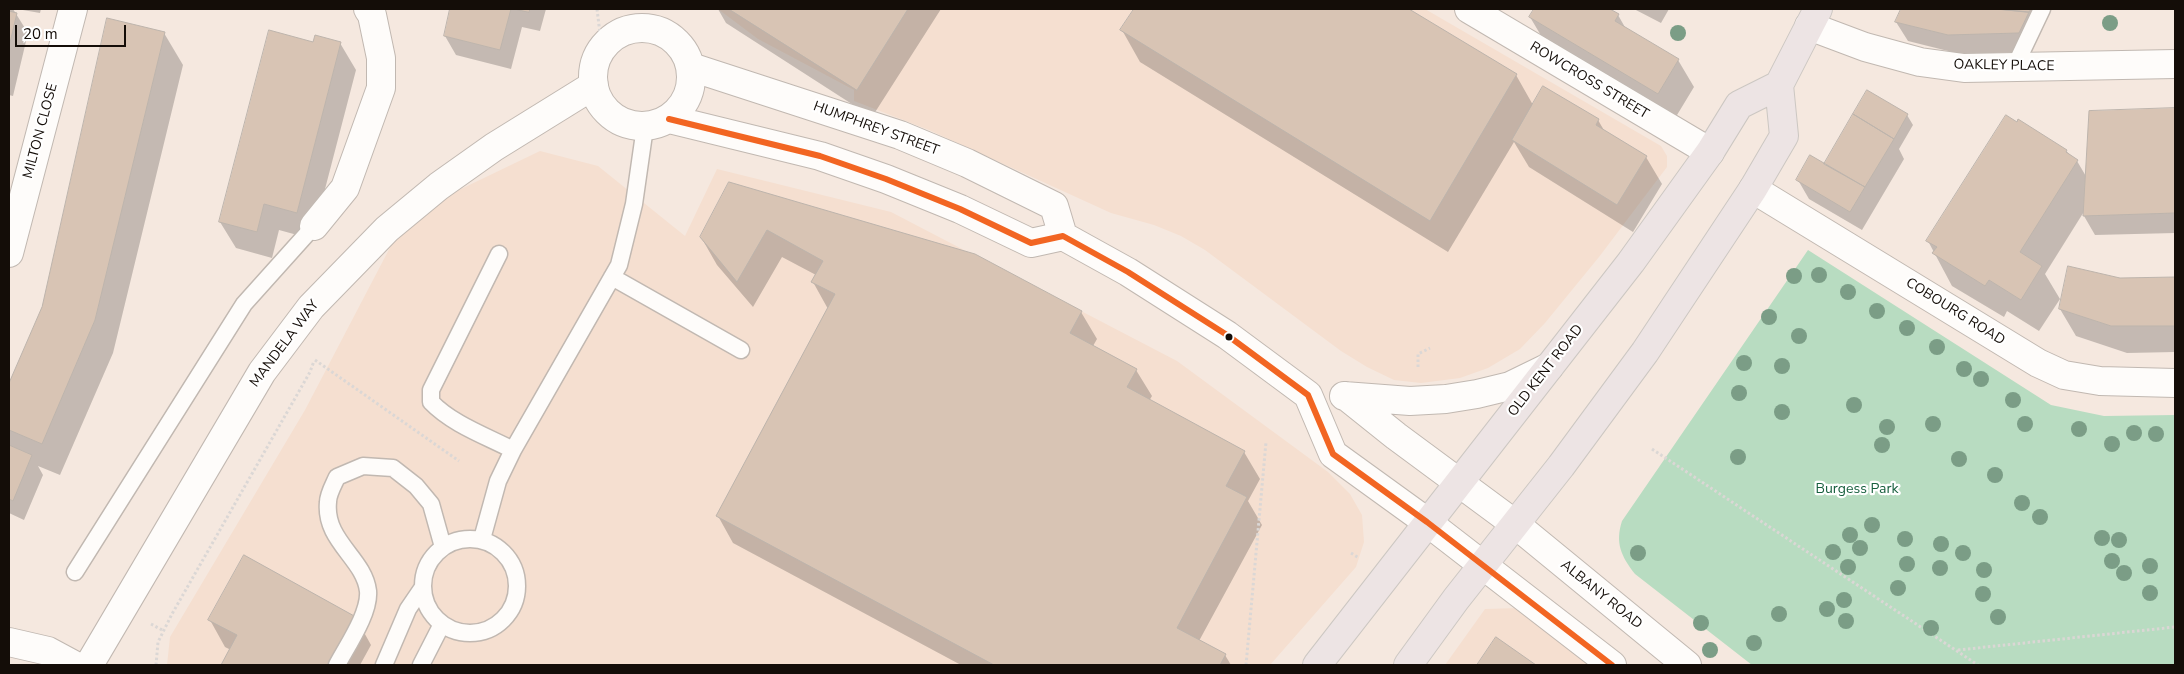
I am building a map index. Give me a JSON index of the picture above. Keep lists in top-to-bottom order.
{
  "streets": {
    "highway": ["OLD KENT ROAD"],
    "main road": [
      "OAKLEY PLACE",
      "ROWCROSS STREET",
      "HUMPHREY STREET",
      "MILTON CLOSE",
      "COBOURG ROAD",
      "MANDELA WAY",
      "ALBANY ROAD"
    ]
  },
  "crossings": [
    ["ROWCROSS STREET", "OLD KENT ROAD"],
    ["HUMPHREY STREET", "MANDELA WAY"]
  ],
  "parks": ["Burgess Park"],
  "scale_bar": "20 m"
}
